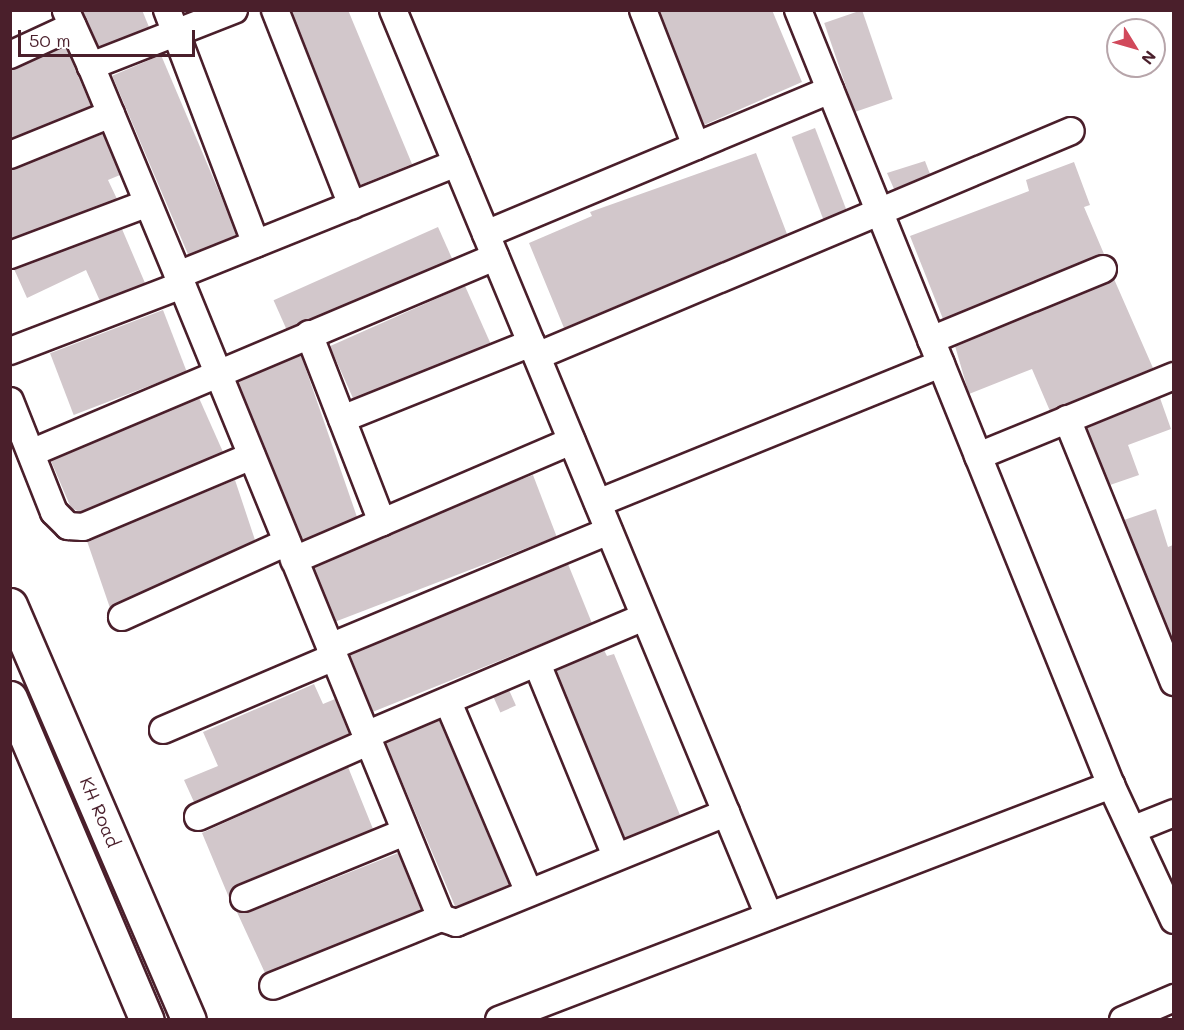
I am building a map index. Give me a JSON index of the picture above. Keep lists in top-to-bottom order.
{
  "streets": {
    "main road": ["KH Road"]
  },
  "scale_bar": "50 m",
  "north": "bottom right"
}
